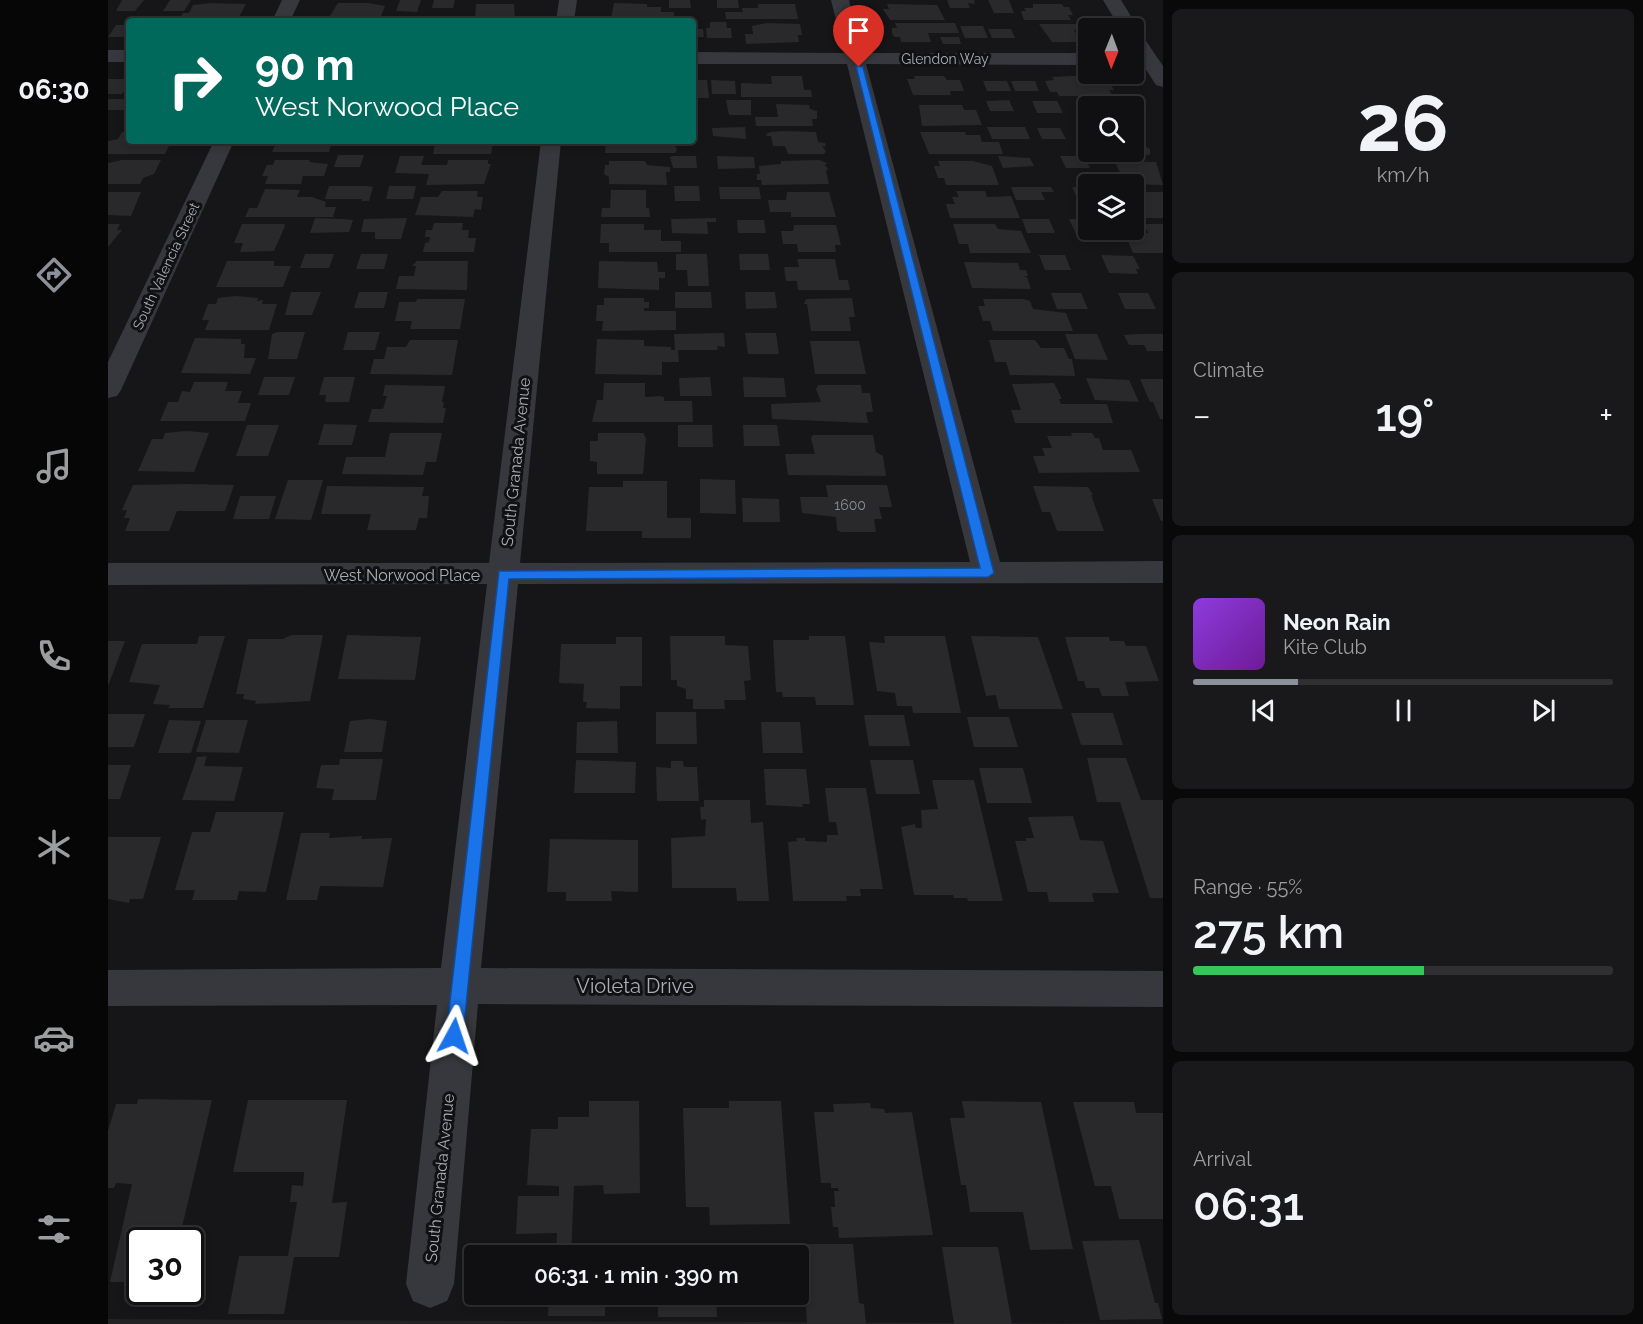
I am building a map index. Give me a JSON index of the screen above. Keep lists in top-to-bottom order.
{
  "streets": {
    "street": [
      "Glendon Way",
      "South Valencia Street",
      "South Granada Avenue",
      "West Norwood Place",
      "Violeta Drive"
    ]
  },
  "crossings": [
    ["South Granada Avenue", "West Norwood Place"],
    ["South Granada Avenue", "Violeta Drive"]
  ],
  "house_numbers": ["1600"],
  "north": "bottom",
  "page": {
    "tabs": "06:30",
    "tile": [
      ["26", "km/h"],
      "Climate",
      ["Range · 55%", "275 km"],
      ["Arrival", "06:31"]
    ],
    "turn": ["90 m", "West Norwood Place"],
    "heat": ["−", "19°", "+"],
    "song": ["Neon Rain", "Kite Club"],
    "limit": "30",
    "trip": "06:31 · 1 min · 390 m"
  }
}
